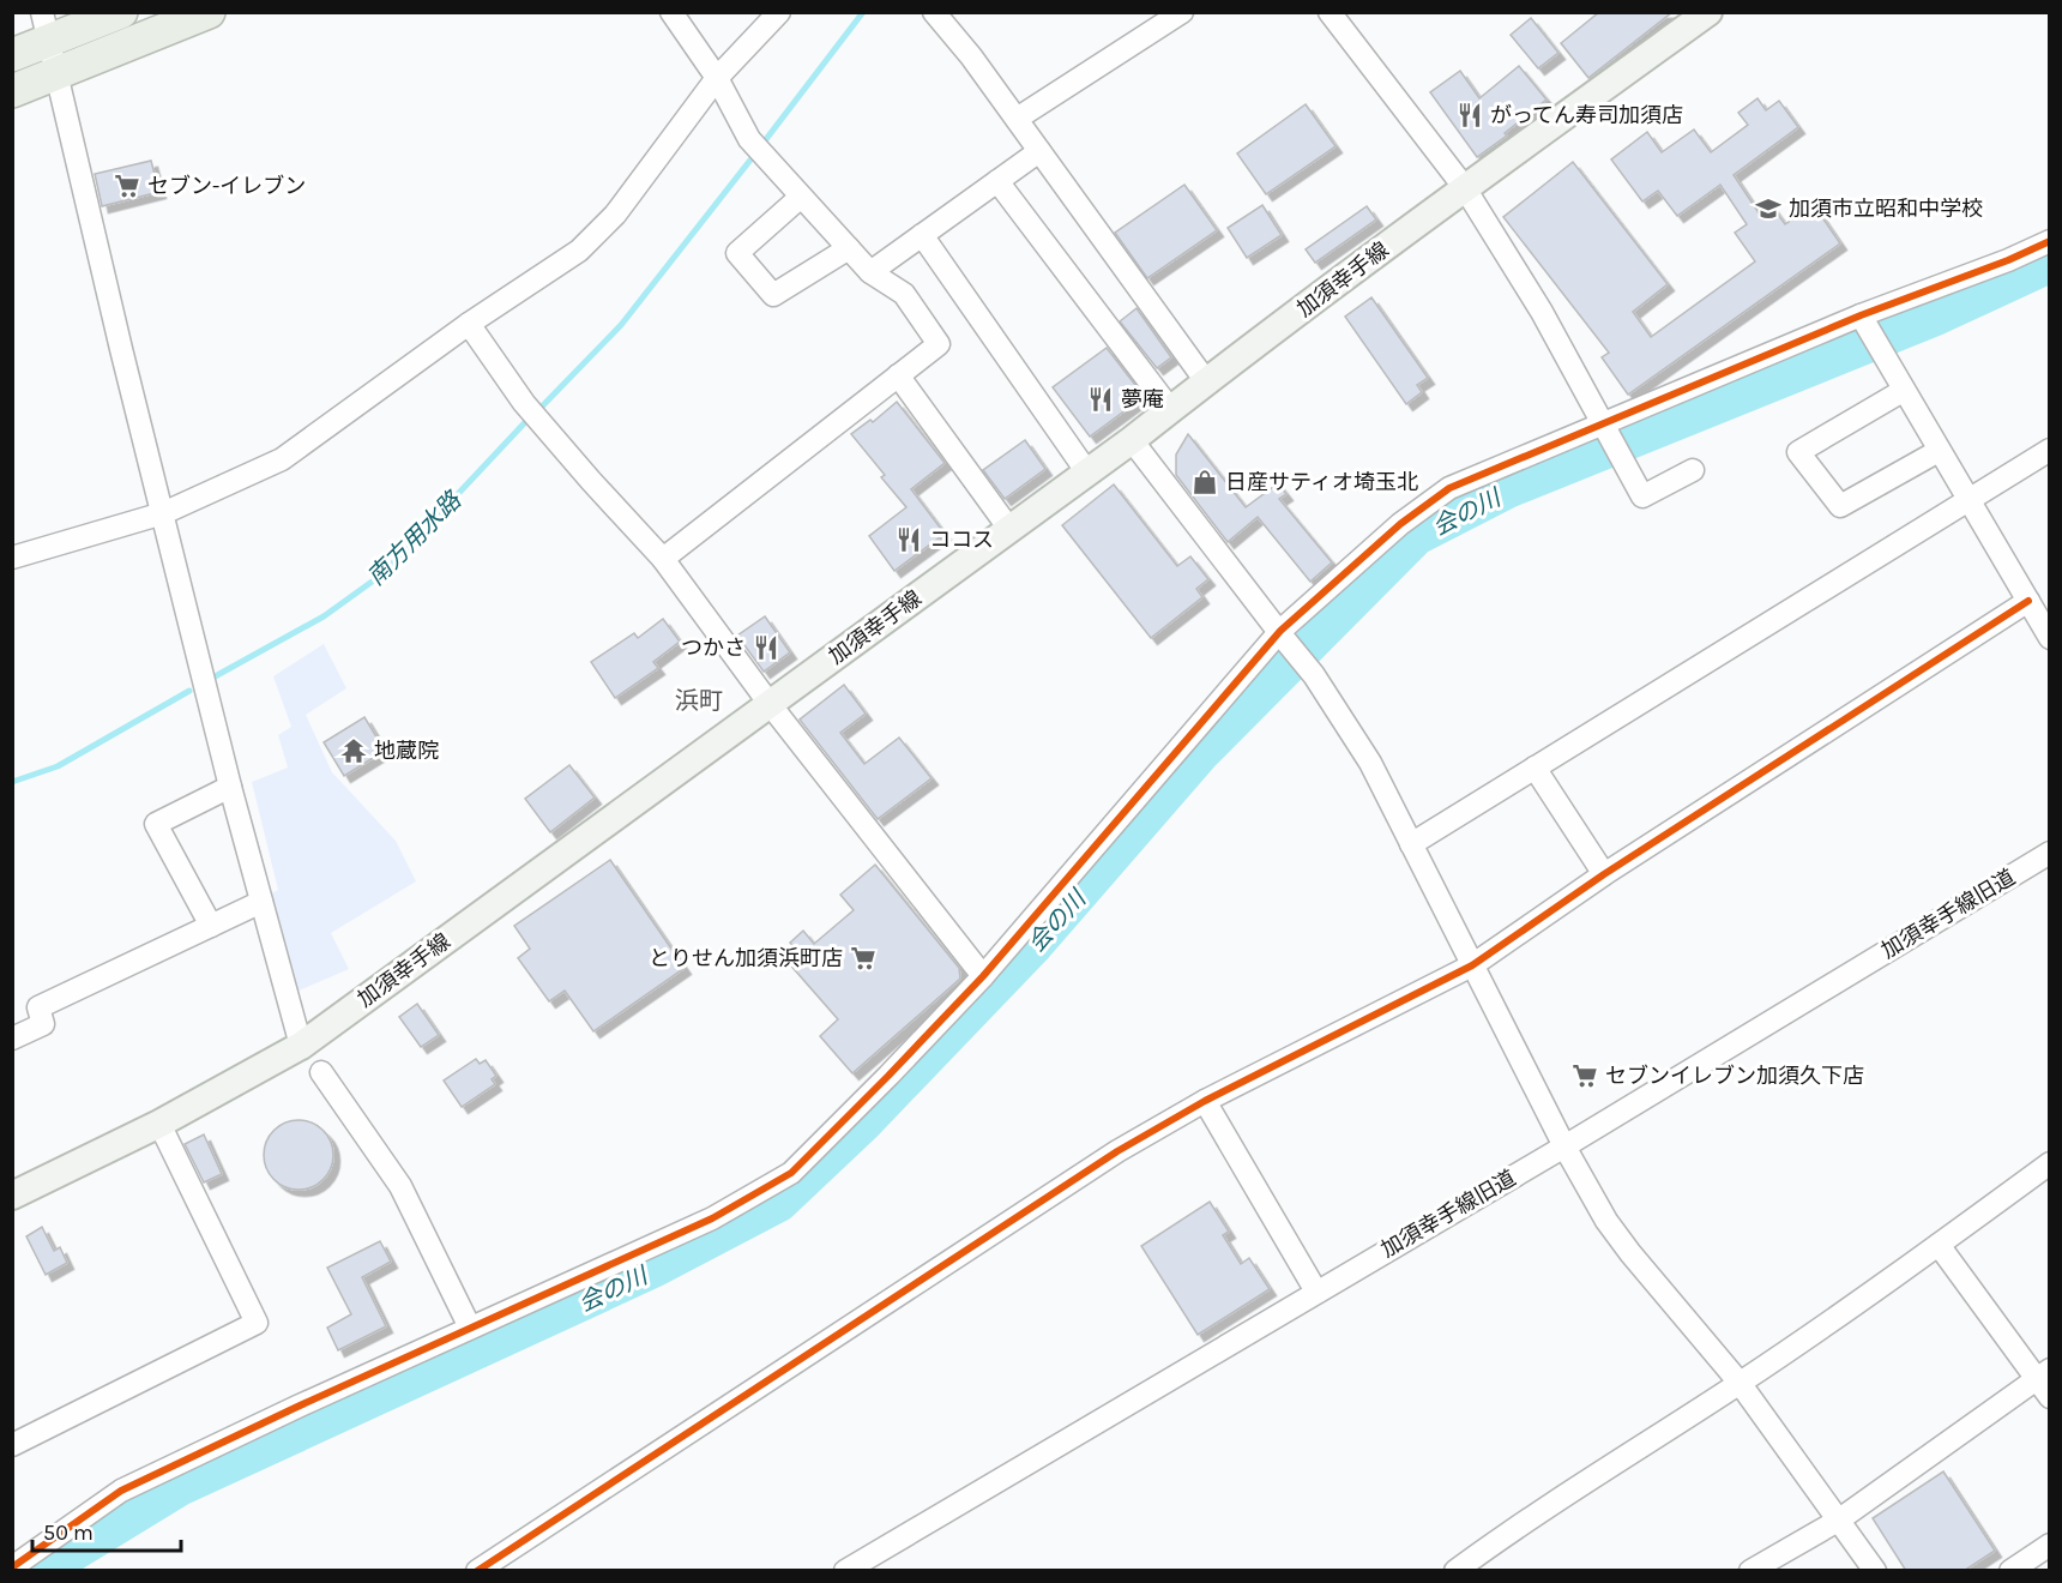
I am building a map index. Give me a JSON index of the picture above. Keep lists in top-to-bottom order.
{
  "streets": {
    "main road": ["加須幸手線"],
    "street": ["加須幸手線旧道"]
  },
  "districts": ["浜町"],
  "water": ["会の川", "南方用水路"],
  "places": {
    "restaurant": [
      "がってん寿司加須店",
      "夢庵",
      "ココス",
      "つかさ"
    ],
    "supermarket": ["セブン-イレブン", "とりせん加須浜町店", "セブンイレブン加須久下店"],
    "school or university": ["加須市立昭和中学校"],
    "shop": ["日産サティオ埼玉北"],
    "temple": ["地蔵院"]
  },
  "scale_bar": "50 m"
}
